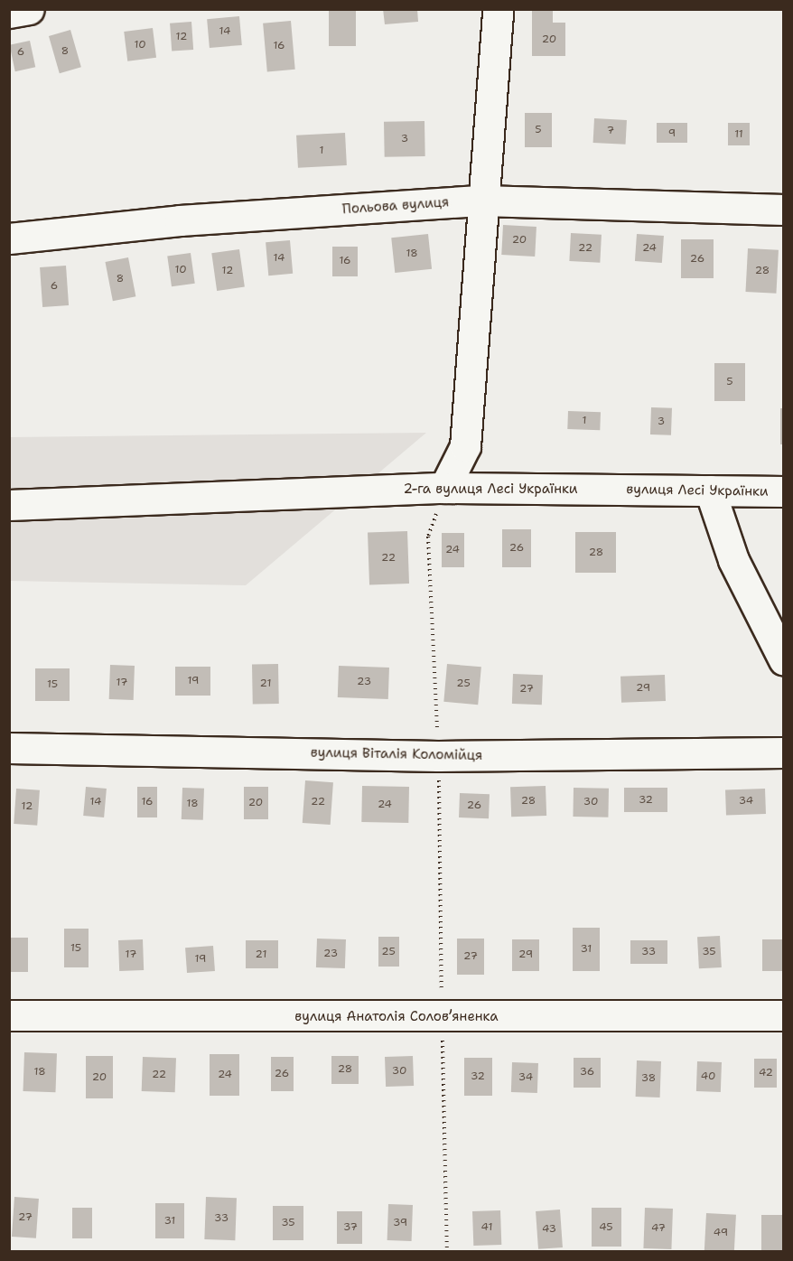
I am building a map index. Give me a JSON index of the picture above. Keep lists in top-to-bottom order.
{
  "streets": {
    "street": [
      "Польова вулиця",
      "2-га вулиця Лесі Українки",
      "вулиця Лесі Українки",
      "вулиця Віталія Коломійця",
      "вулиця Анатолія Соловʼяненка"
    ]
  },
  "crossings": [
    ["2-га вулиця Лесі Українки", "вулиця Лесі Українки"]
  ],
  "house_numbers": [
    "14",
    "12",
    "20",
    "10",
    "16",
    "8",
    "6",
    "5",
    "7",
    "9",
    "11",
    "3",
    "1",
    "20",
    "22",
    "24",
    "18",
    "14",
    "26",
    "16",
    "10",
    "12",
    "28",
    "8",
    "6",
    "5",
    "1",
    "3",
    "26",
    "24",
    "28",
    "22",
    "19",
    "23",
    "17",
    "21",
    "25",
    "15",
    "29",
    "27",
    "32",
    "28",
    "34",
    "14",
    "16",
    "22",
    "30",
    "20",
    "18",
    "24",
    "26",
    "12",
    "15",
    "31",
    "25",
    "33",
    "35",
    "23",
    "17",
    "21",
    "29",
    "27",
    "19",
    "28",
    "30",
    "18",
    "36",
    "42",
    "26",
    "22",
    "24",
    "32",
    "40",
    "20",
    "34",
    "38",
    "27",
    "33",
    "31",
    "35",
    "39",
    "37",
    "41",
    "45",
    "47",
    "43",
    "49"
  ]
}
